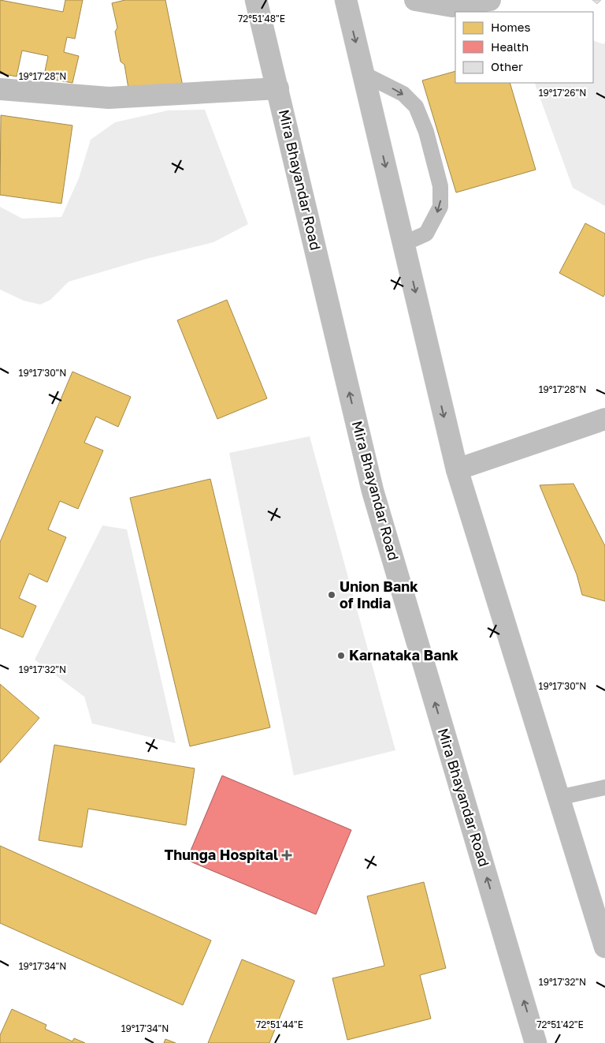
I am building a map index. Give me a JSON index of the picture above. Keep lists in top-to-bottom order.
{
  "streets": {
    "main road": ["Mira Bhayandar Road"]
  },
  "places": {
    "other": ["Union Bank of India", "Karnataka Bank"],
    "health": ["Thunga Hospital"]
  },
  "legend": ["Homes", "Health", "Other"],
  "coordinates": [
    "72°51'48\"E",
    "19°17'28\"N",
    "19°17'26\"N",
    "19°17'30\"N",
    "19°17'32\"N",
    "19°17'34\"N",
    "72°51'44\"E",
    "72°51'42\"E"
  ]
}
